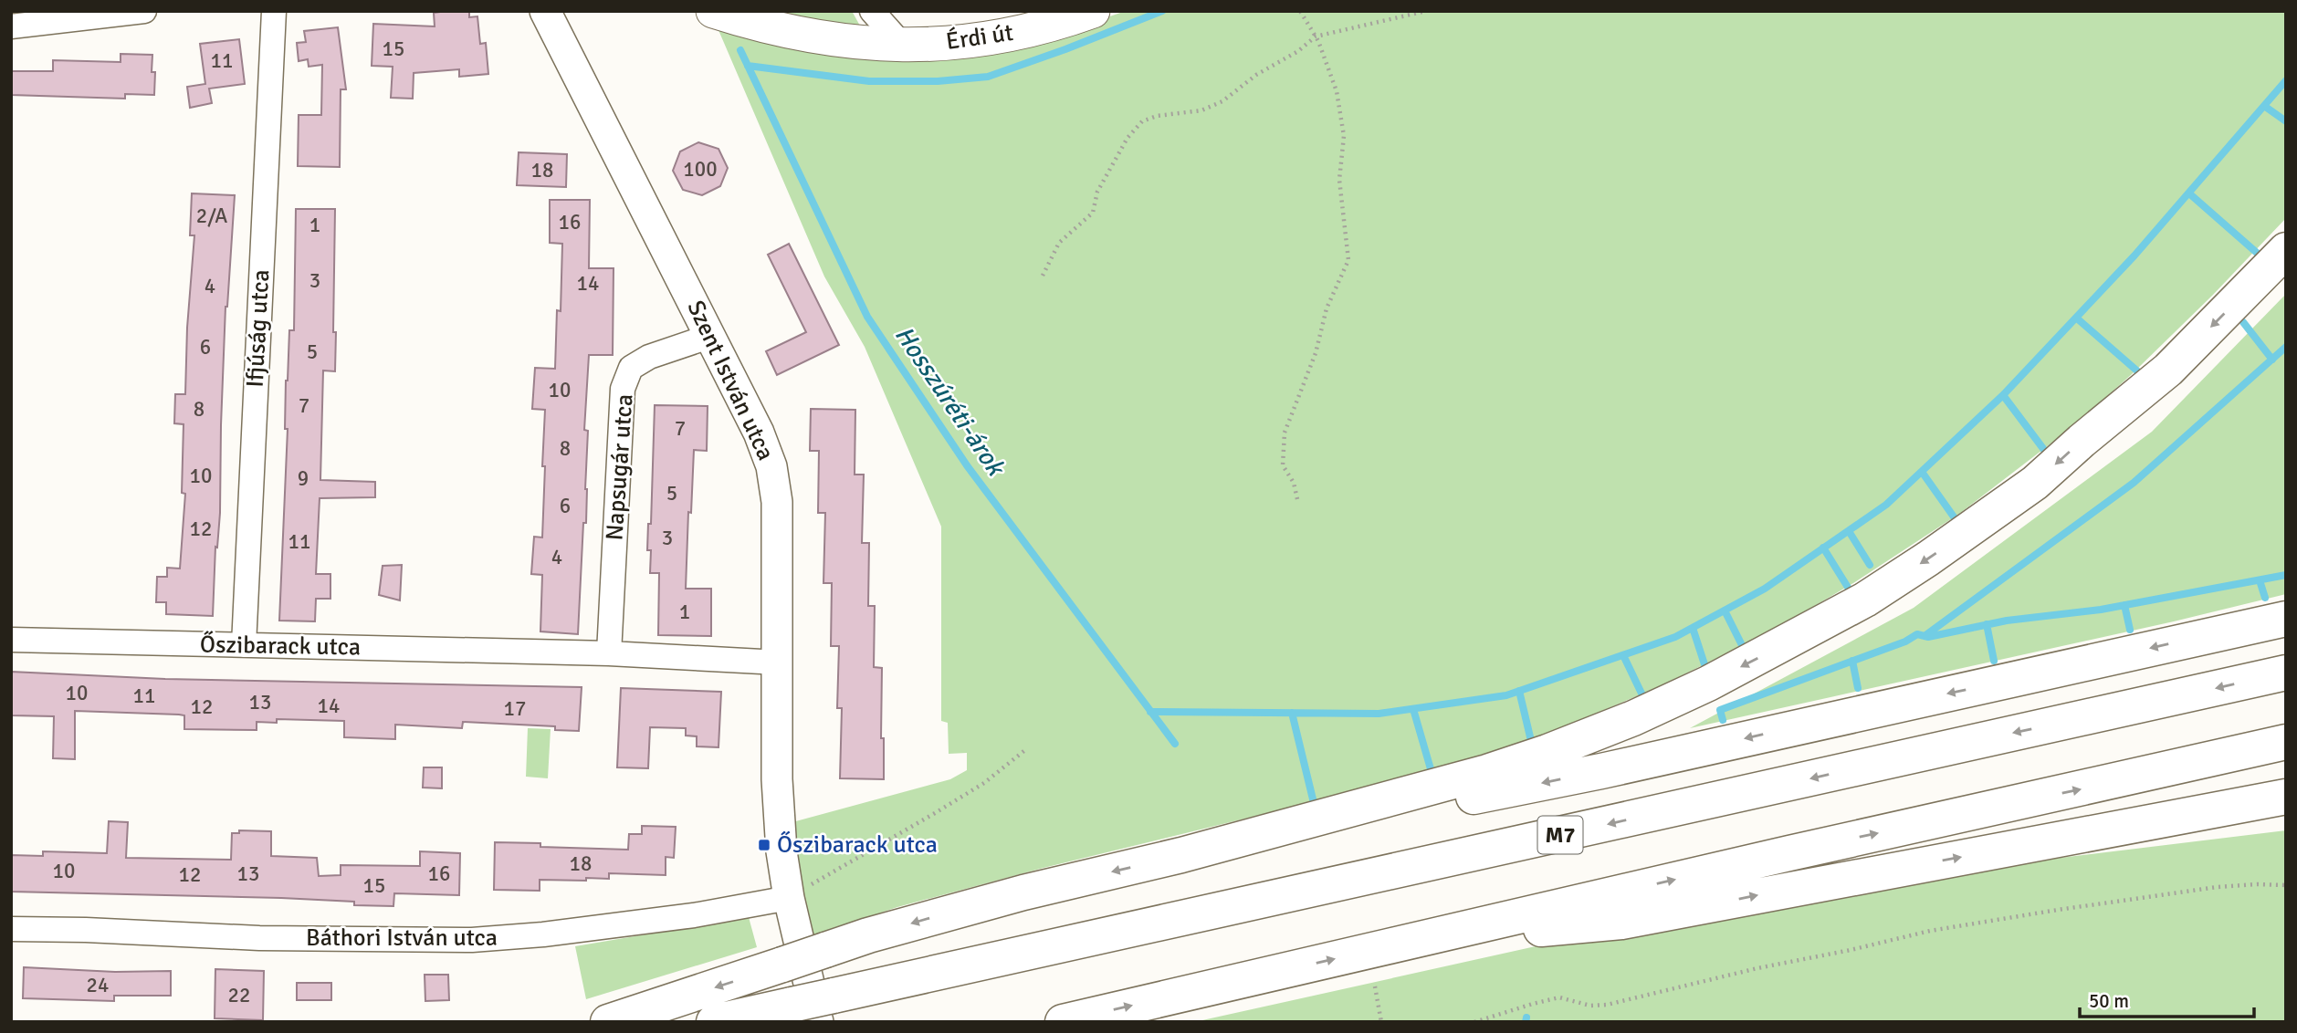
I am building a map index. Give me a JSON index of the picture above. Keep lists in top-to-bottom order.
{
  "streets": {
    "highway": ["M7"],
    "main road": ["Érdi út"],
    "street": [
      "Ifjúság utca",
      "Szent István utca",
      "Napsugár utca",
      "Őszibarack utca",
      "Báthori István utca"
    ]
  },
  "crossings": [
    ["Ifjúság utca", "Őszibarack utca"],
    ["Szent István utca", "Napsugár utca"],
    ["Szent István utca", "Őszibarack utca"],
    ["Szent István utca", "M7"],
    ["Szent István utca", "Báthori István utca"],
    ["Napsugár utca", "Őszibarack utca"]
  ],
  "water": ["Hosszúréti-árok"],
  "places": {
    "transit": ["Őszibarack utca"]
  },
  "house_numbers": [
    "15",
    "11",
    "100",
    "18",
    "2/A",
    "16",
    "1",
    "3",
    "14",
    "4",
    "6",
    "5",
    "10",
    "7",
    "8",
    "7",
    "8",
    "10",
    "9",
    "5",
    "6",
    "12",
    "3",
    "11",
    "4",
    "1",
    "10",
    "11",
    "13",
    "14",
    "12",
    "17",
    "18",
    "10",
    "13",
    "16",
    "12",
    "15",
    "24",
    "22"
  ],
  "scale_bar": "50 m"
}
